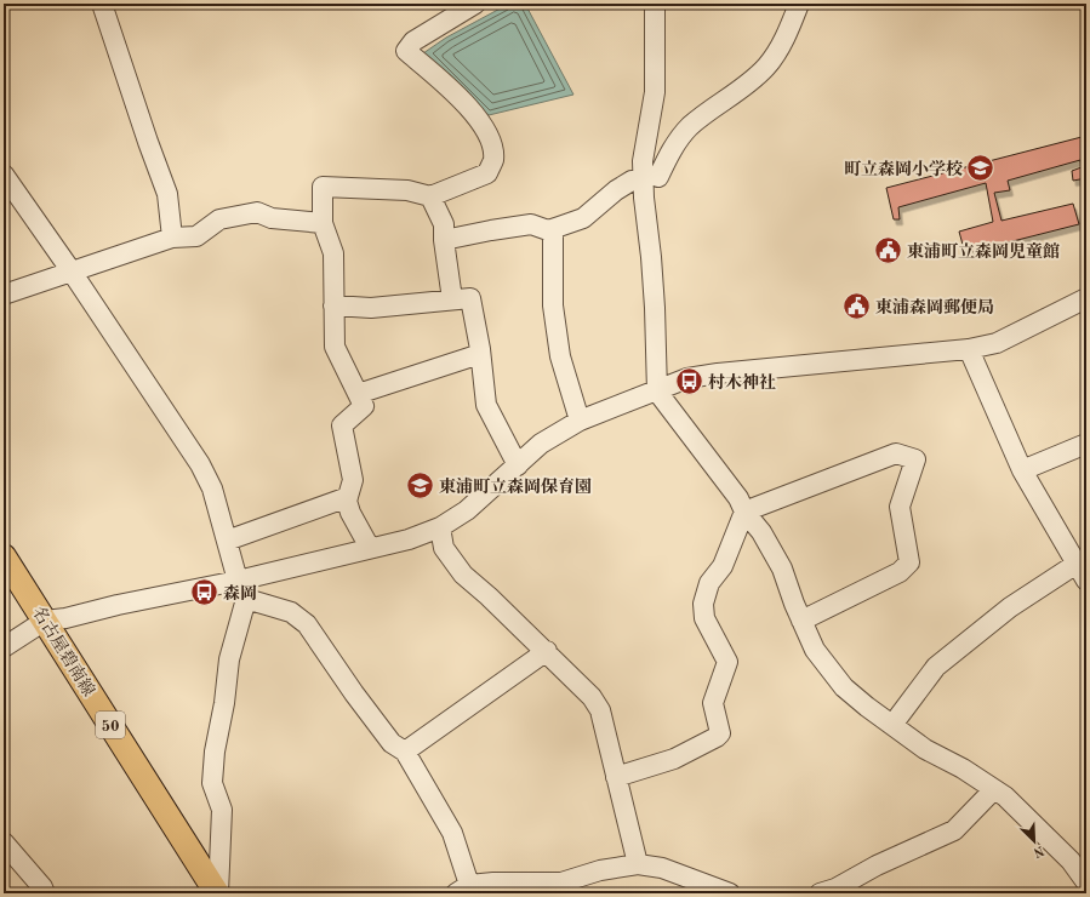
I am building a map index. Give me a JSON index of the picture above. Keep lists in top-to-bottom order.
{
  "streets": {
    "main road": ["名古屋碧南線", "50"]
  },
  "places": {
    "school or university": ["町立森岡小学校", "東浦町立森岡保育園"],
    "public building": ["東浦町立森岡児童館", "東浦森岡郵便局"],
    "bus stop": ["村木神社", "森岡"]
  },
  "north": "bottom right"
}
